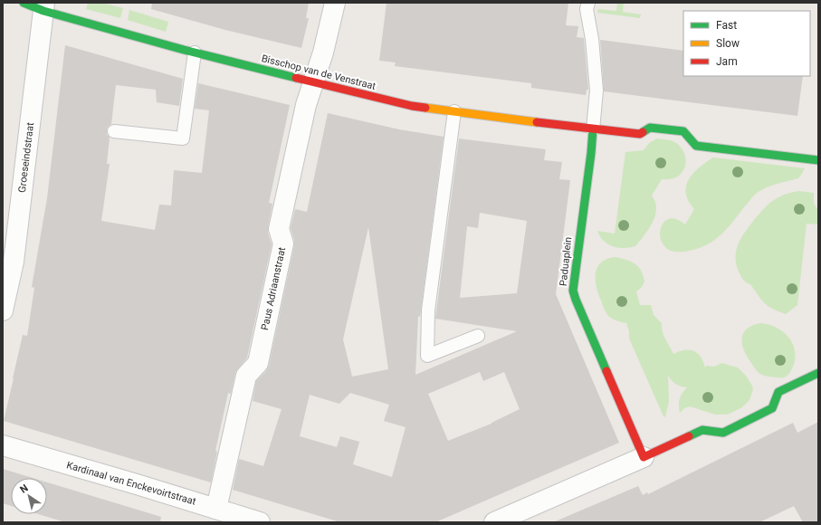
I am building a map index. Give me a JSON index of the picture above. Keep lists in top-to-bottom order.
{
  "streets": {
    "street": [
      "Bisschop van de Venstraat",
      "Groeseindstraat",
      "Paduaplein",
      "Paus Adriaanstraat",
      "Kardinaal van Enckevoirtstraat"
    ]
  },
  "crossings": [
    ["Bisschop van de Venstraat", "Groeseindstraat"],
    ["Bisschop van de Venstraat", "Paduaplein"],
    ["Bisschop van de Venstraat", "Paus Adriaanstraat"],
    ["Paus Adriaanstraat", "Kardinaal van Enckevoirtstraat"]
  ],
  "legend": ["Fast", "Slow", "Jam"],
  "north": "top left"
}
